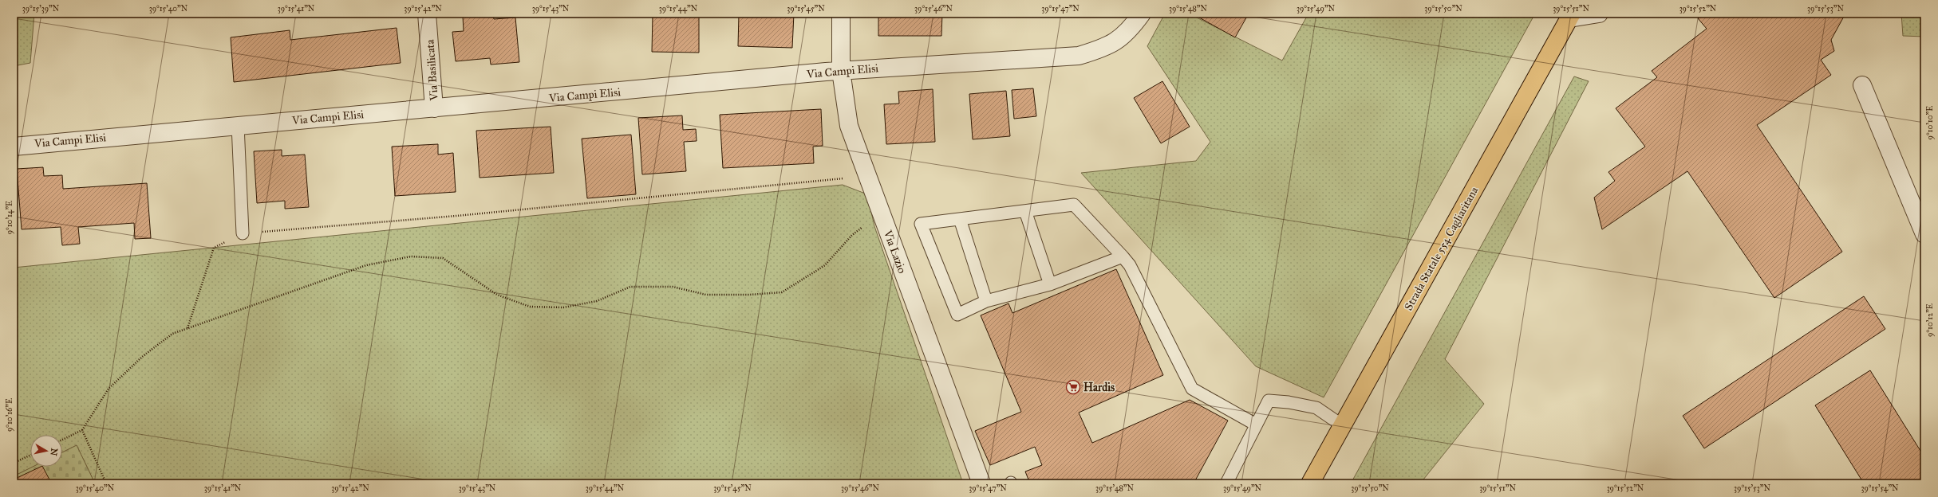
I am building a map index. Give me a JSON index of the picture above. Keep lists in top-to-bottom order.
{
  "streets": {
    "main road": ["Strada Statale 554 Cagliaritana"],
    "street": ["Via Basilicata", "Via Campi Elisi", "Via Lazio"]
  },
  "crossings": [
    ["Via Basilicata", "Via Campi Elisi"],
    ["Via Campi Elisi", "Via Lazio"]
  ],
  "places": {
    "supermarket": ["Hardis"]
  },
  "north": "right",
  "coordinates": [
    "39°15'39\"N",
    "39°15'40\"N",
    "39°15'41\"N",
    "39°15'42\"N",
    "39°15'43\"N",
    "39°15'44\"N",
    "39°15'45\"N",
    "39°15'46\"N",
    "39°15'47\"N",
    "39°15'48\"N",
    "39°15'49\"N",
    "39°15'50\"N",
    "39°15'51\"N",
    "39°15'52\"N",
    "39°15'53\"N",
    "9°10'10\"E",
    "9°10'14\"E",
    "9°10'12\"E",
    "9°10'16\"E",
    "39°15'54\"N"
  ]
}
